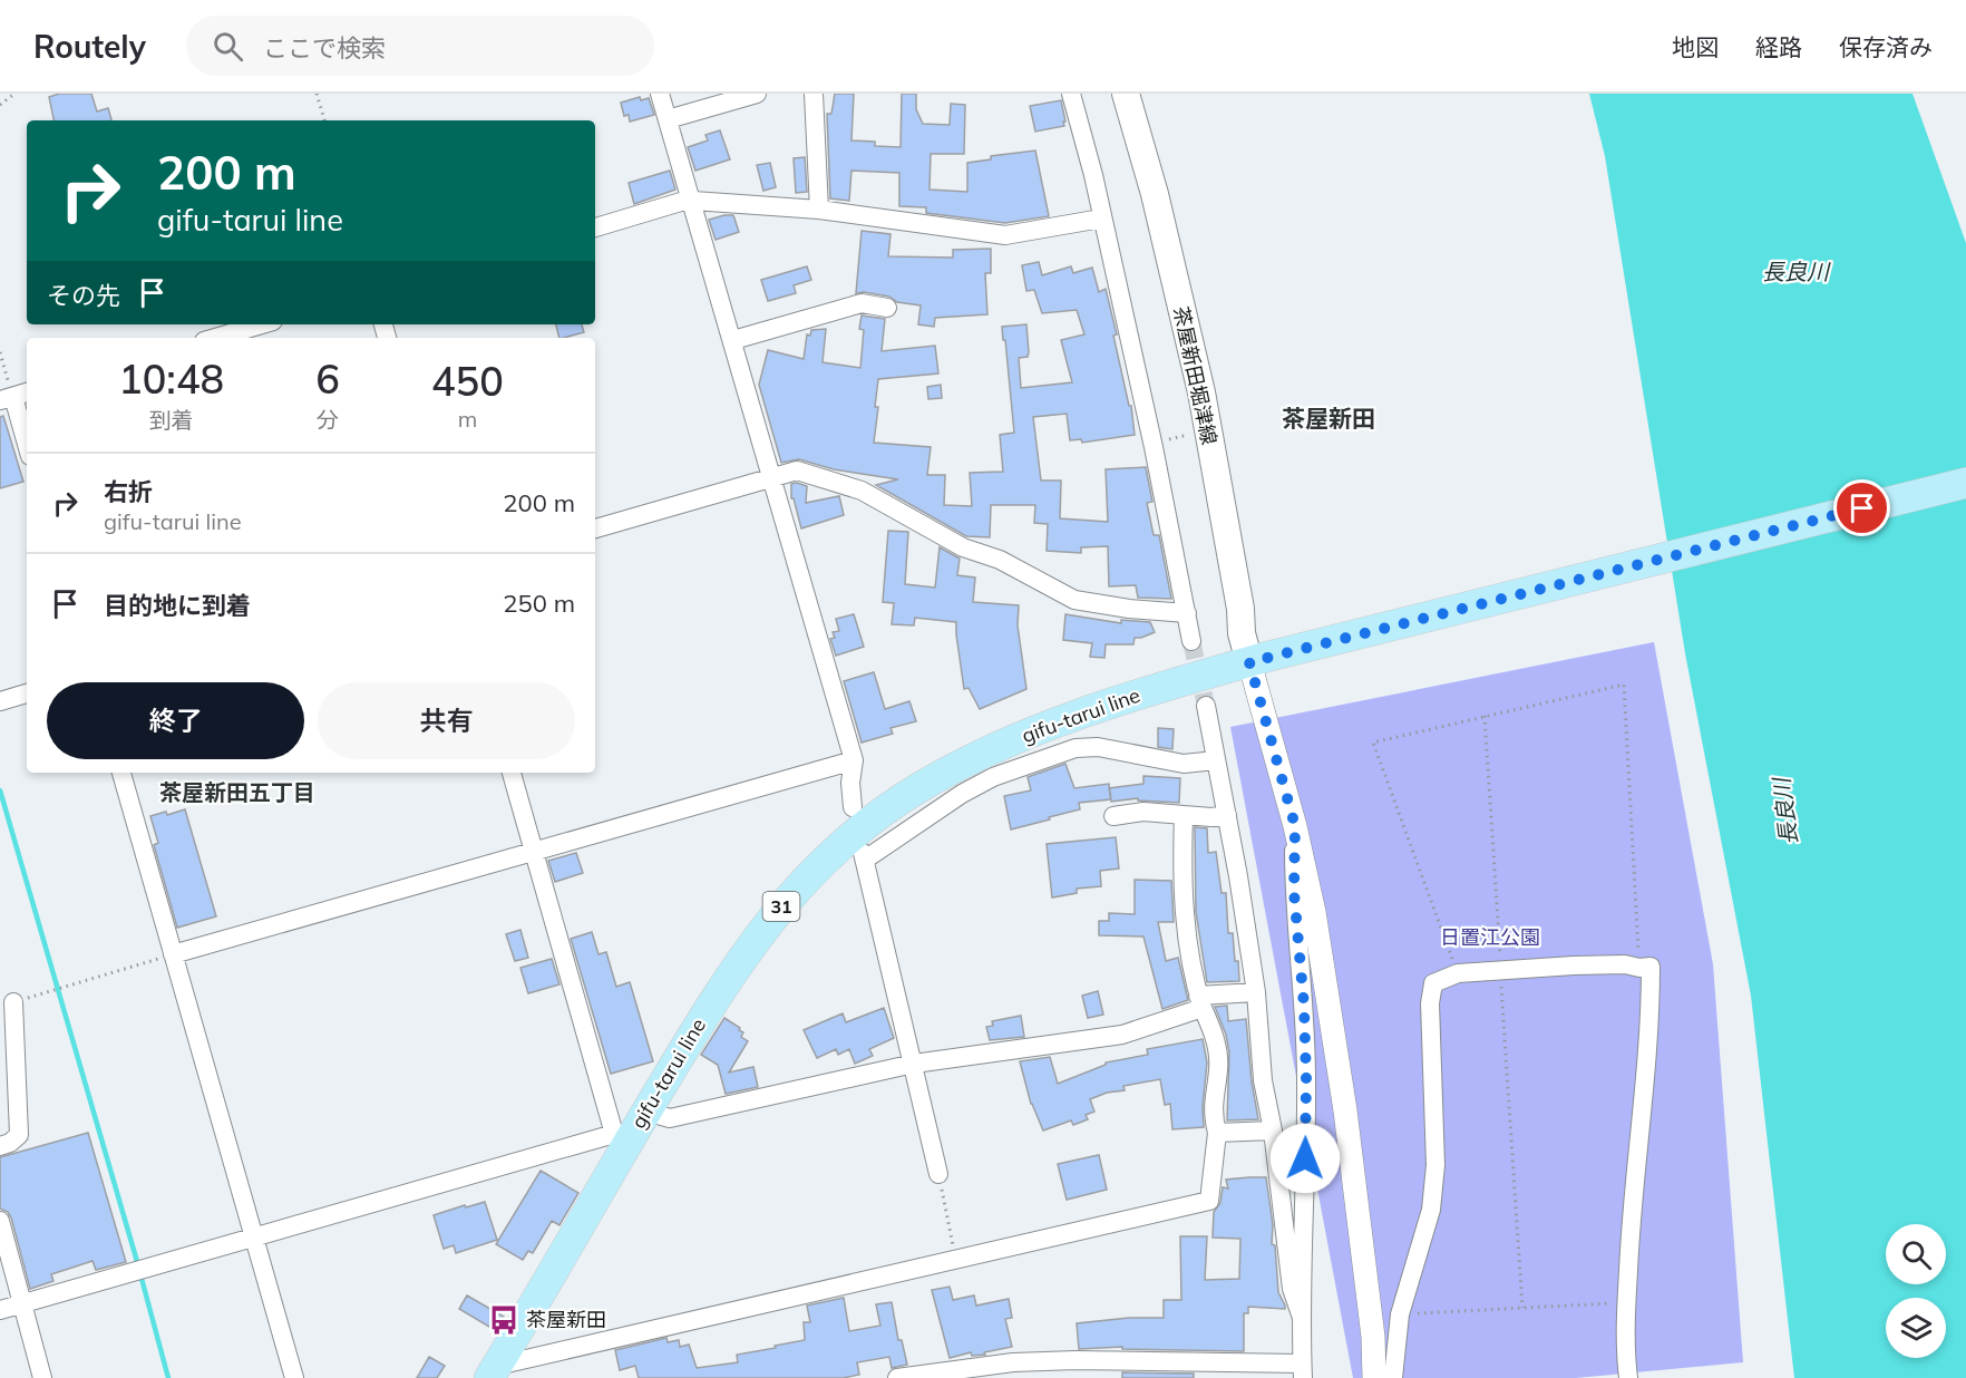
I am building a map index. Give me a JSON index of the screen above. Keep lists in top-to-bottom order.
{
  "streets": {
    "main road": ["茶屋新田堀津線", "gifu-tarui line", "31"]
  },
  "crossings": [
    ["茶屋新田堀津線", "gifu-tarui line"]
  ],
  "districts": ["茶屋新田", "茶屋新田五丁目"],
  "water": ["長良川"],
  "parks": ["日置江公園"],
  "places": {
    "bus stop": ["茶屋新田"]
  },
  "page": {
    "header": "Routely",
    "search": "ここで検索",
    "nav": ["地図", "経路", "保存済み"],
    "turn": ["200 m", "gifu-tarui line"],
    "then": "その先",
    "eta": [
      "10:48",
      "到着",
      "6",
      "分",
      "450",
      "m"
    ],
    "list": [
      {
        "name": "右折",
        "note": "gifu-tarui line",
        "value": "200 m"
      },
      {
        "name": "目的地に到着",
        "value": "250 m"
      }
    ],
    "buttons": ["終了", "共有"]
  }
}
